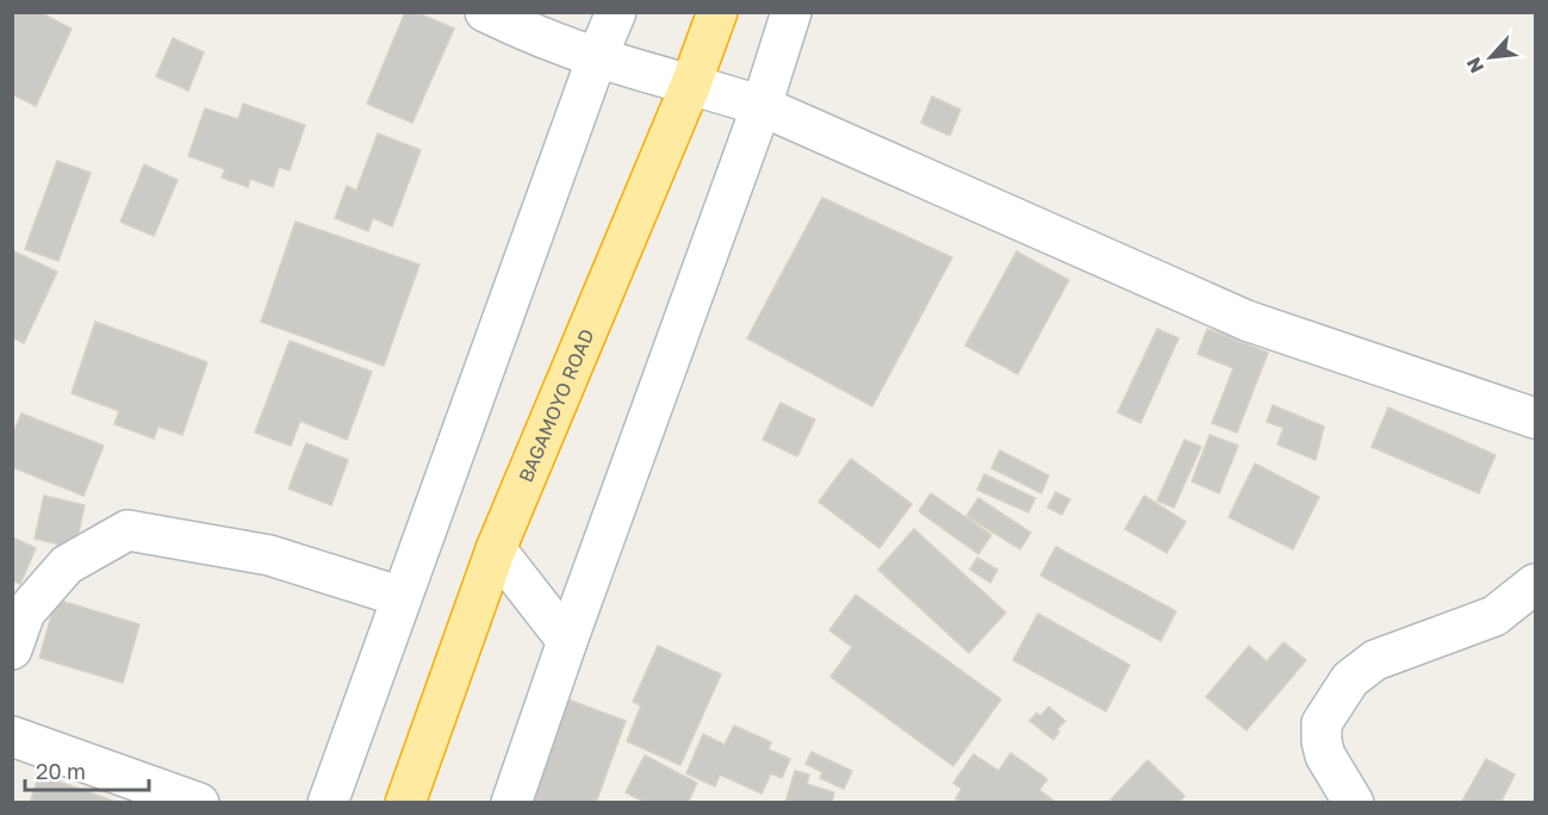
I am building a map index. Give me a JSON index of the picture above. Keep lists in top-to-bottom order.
{
  "streets": {
    "highway": ["BAGAMOYO ROAD"]
  },
  "scale_bar": "20 m",
  "north": "bottom left"
}
